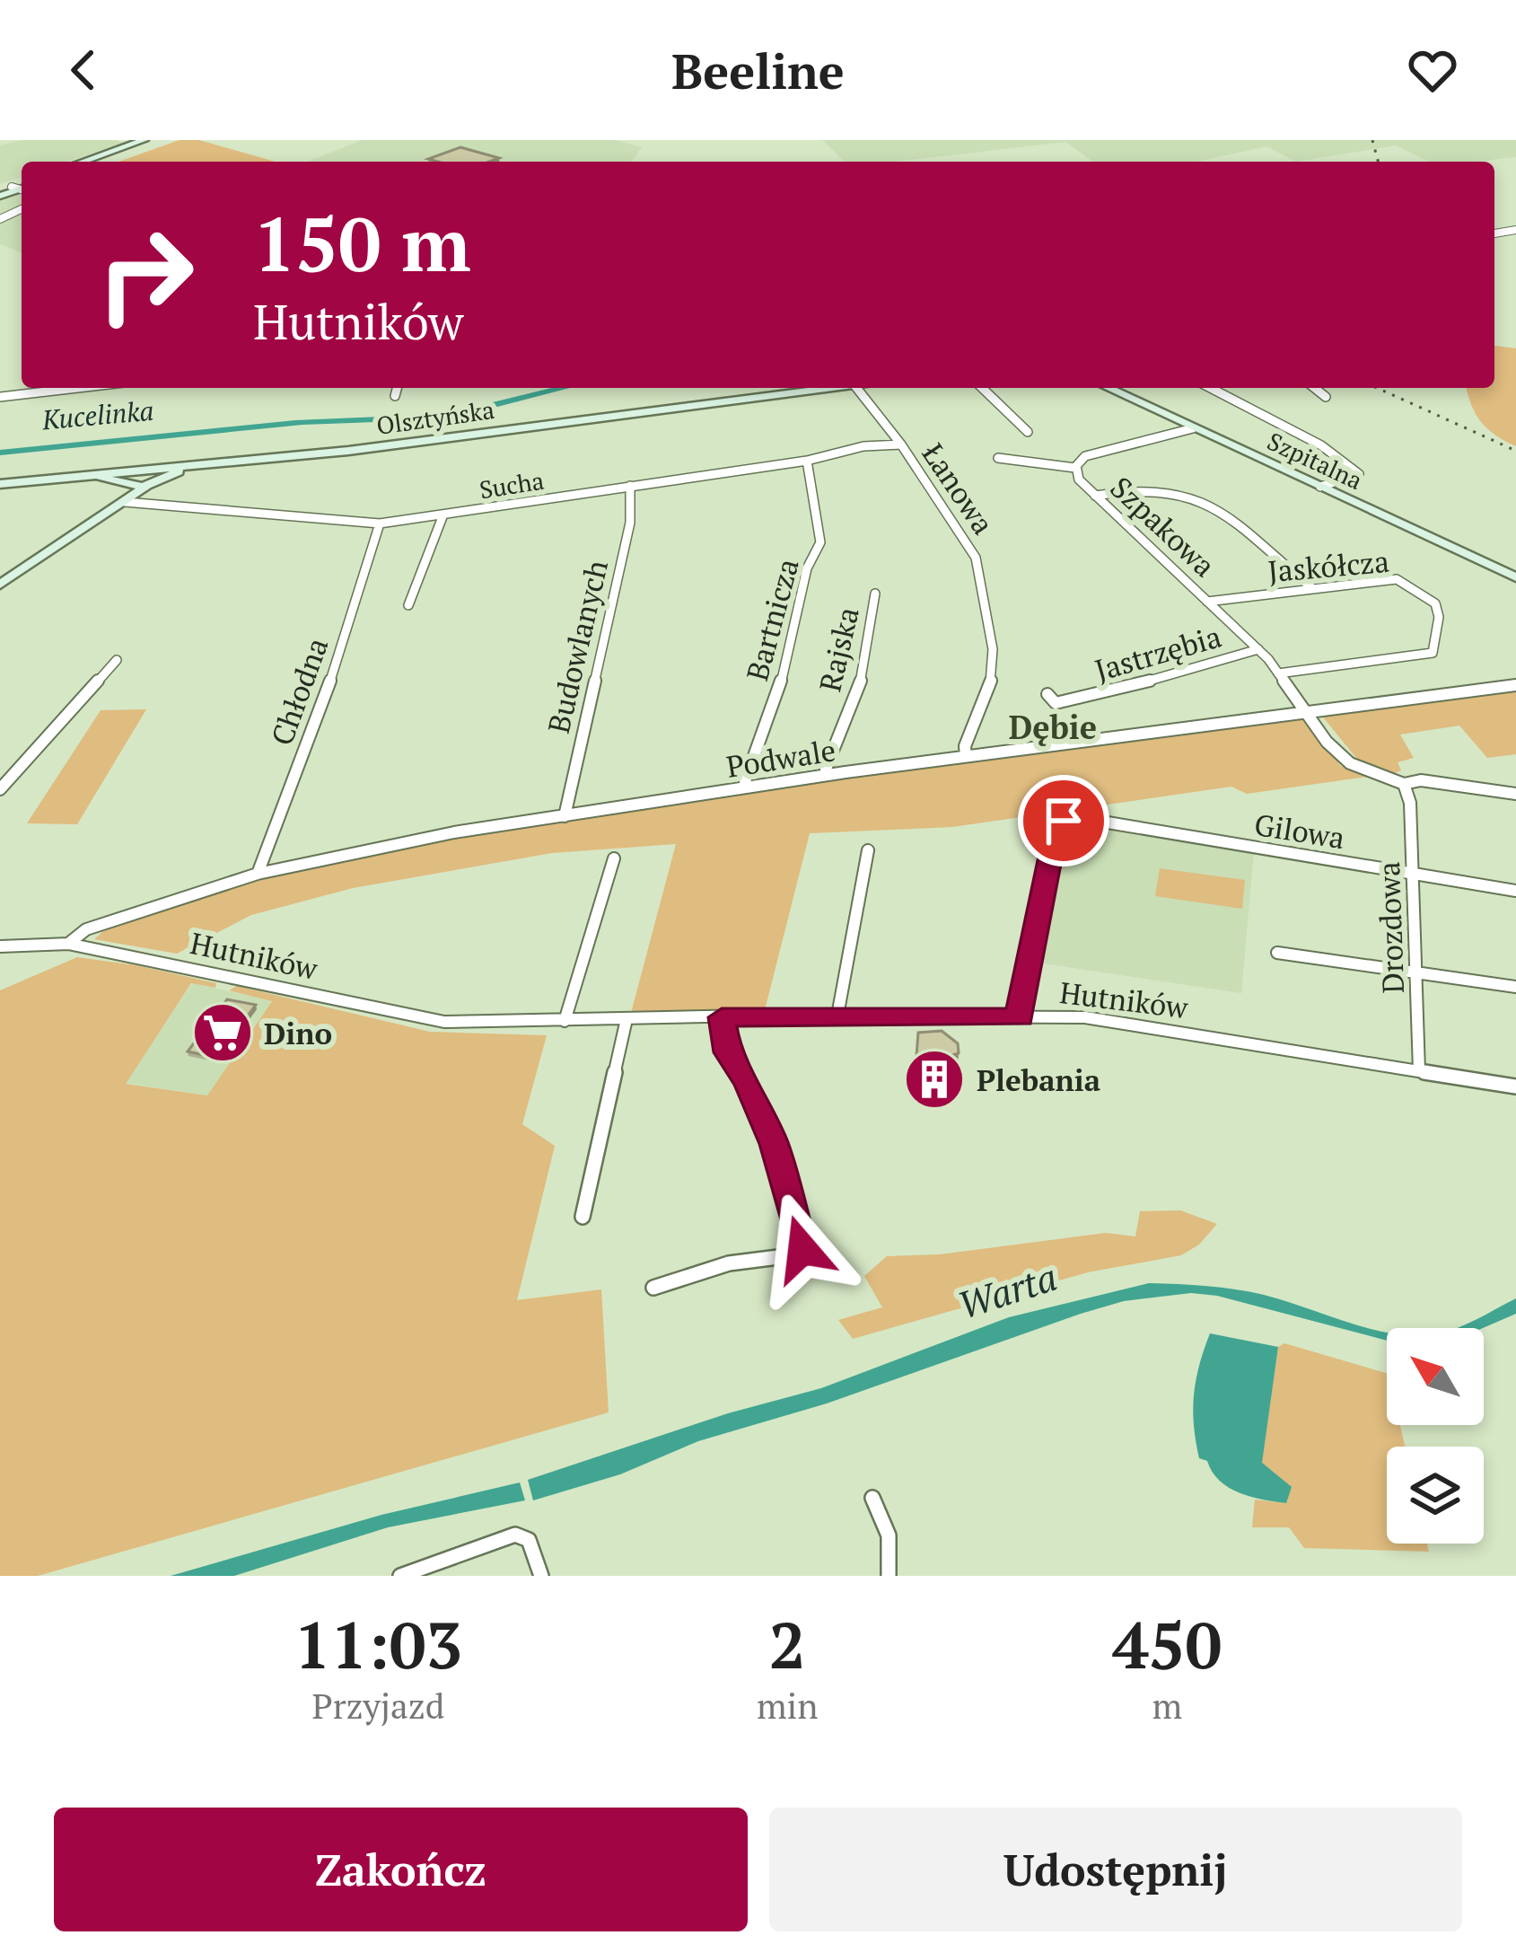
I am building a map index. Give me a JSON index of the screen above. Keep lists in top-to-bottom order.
{
  "streets": {
    "street": [
      "Olsztyńska",
      "Szpitalna",
      "Sucha",
      "Łanowa",
      "Szpakowa",
      "Jaskółcza",
      "Bartnicza",
      "Budowlanych",
      "Rajska",
      "Jastrzębia",
      "Chłodna",
      "Podwale",
      "Gilowa",
      "Drozdowa",
      "Hutników"
    ]
  },
  "crossings": [
    ["Szpitalna", "Szpakowa"],
    ["Sucha", "Łanowa"],
    ["Sucha", "Bartnicza"],
    ["Sucha", "Budowlanych"],
    ["Sucha", "Chłodna"],
    ["Łanowa", "Podwale"],
    ["Szpakowa", "Jaskółcza"],
    ["Szpakowa", "Jastrzębia"],
    ["Szpakowa", "Podwale"],
    ["Szpakowa", "Drozdowa"],
    ["Bartnicza", "Podwale"],
    ["Budowlanych", "Podwale"],
    ["Rajska", "Podwale"],
    ["Chłodna", "Podwale"],
    ["Podwale", "Hutników"],
    ["Gilowa", "Drozdowa"],
    ["Gilowa", "Hutników"],
    ["Drozdowa", "Hutników"]
  ],
  "districts": ["Dębie"],
  "water": ["Kucelinka", "Warta"],
  "places": {
    "supermarket": ["Dino"],
    "building": ["Plebania"]
  },
  "north": "top left",
  "page": {
    "header": "Beeline",
    "turn": ["150 m", "Hutników"],
    "eta": [
      "11:03",
      "Przyjazd",
      "2",
      "min",
      "450",
      "m"
    ],
    "buttons": ["Zakończ", "Udostępnij"]
  }
}
